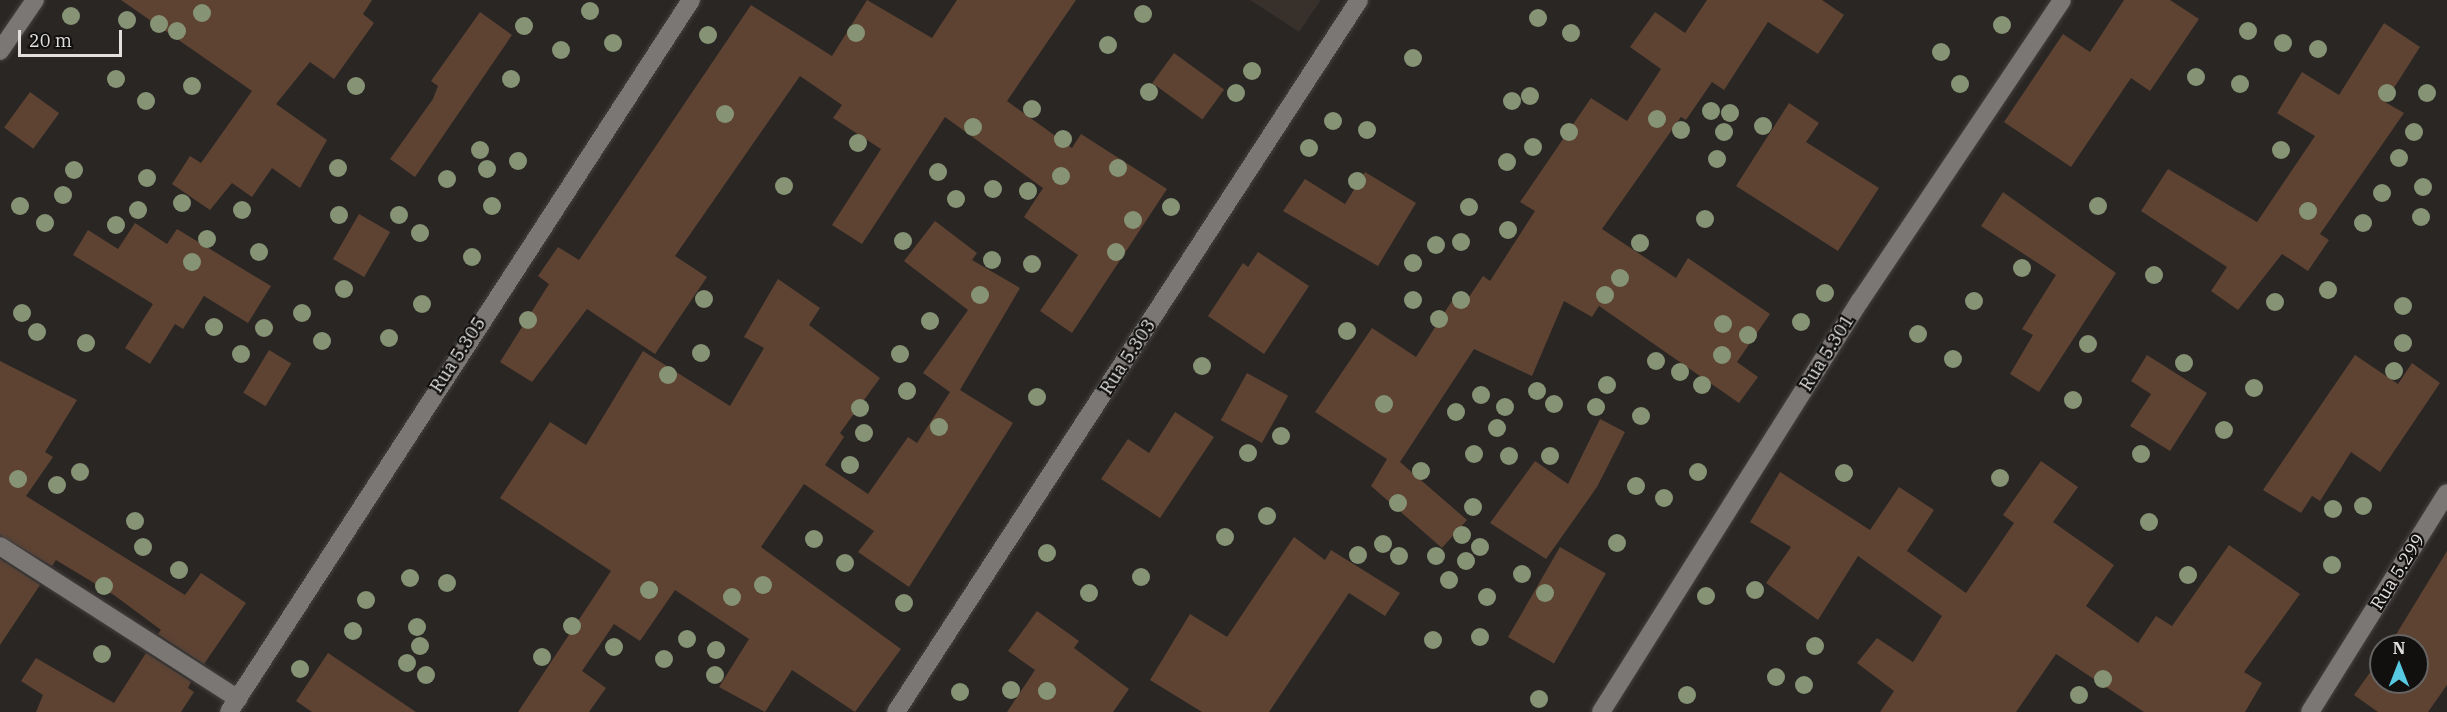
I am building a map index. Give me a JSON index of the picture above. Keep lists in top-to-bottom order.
{
  "streets": {
    "street": [
      "Rua 5.301",
      "Rua 5.305",
      "Rua 5.303",
      "Rua 5.299"
    ]
  },
  "scale_bar": "20 m",
  "north": "top"
}
